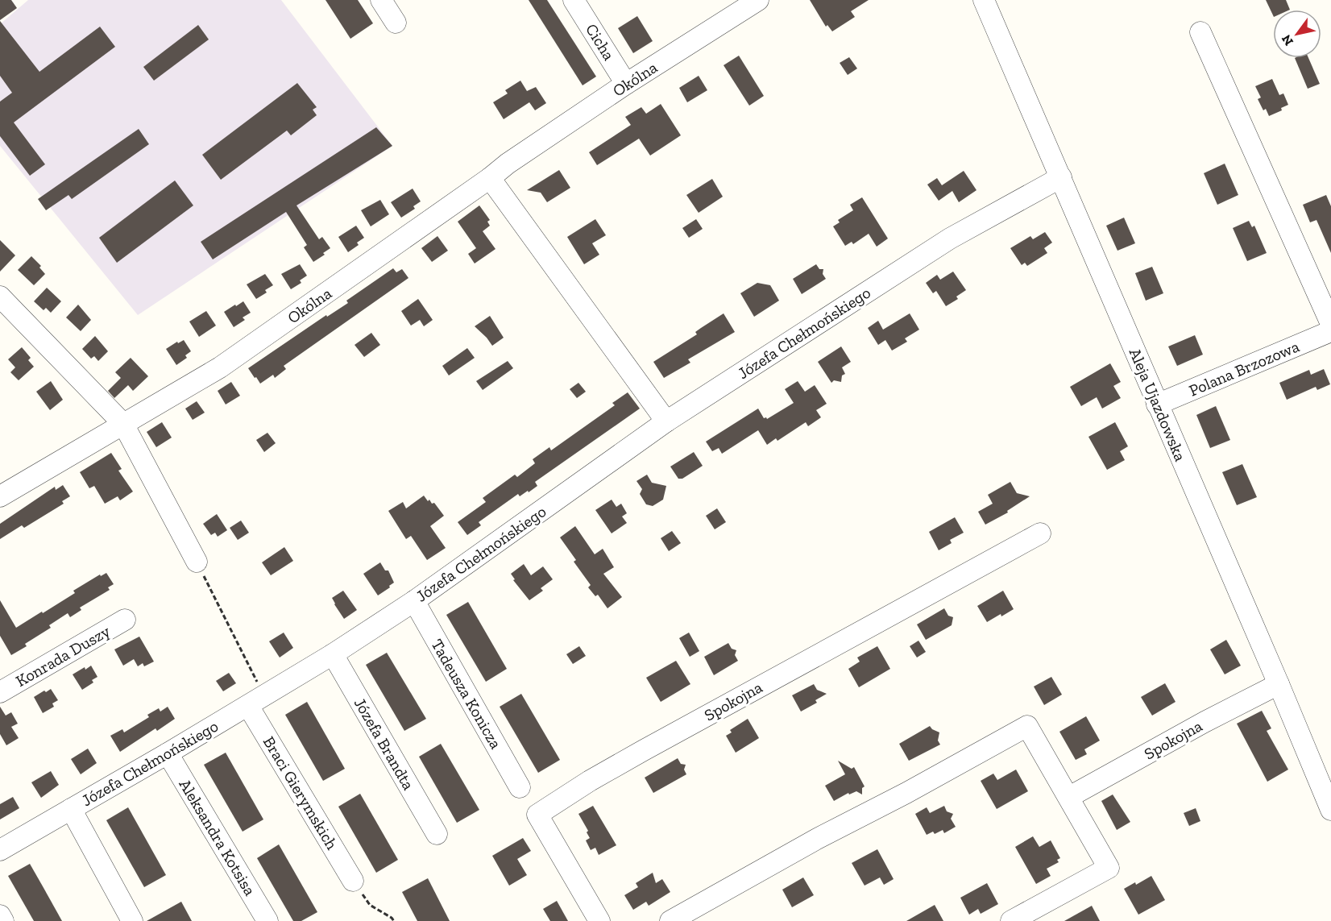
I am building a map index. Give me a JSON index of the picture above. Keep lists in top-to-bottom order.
{
  "streets": {
    "street": [
      "Cicha",
      "Okólna",
      "Józefa Chełmońskiego",
      "Polana Brzozowa",
      "Aleja Ujazdowska",
      "Konrada Duszy",
      "Tadeusza Konicza",
      "Spokojna",
      "Józefa Brandta",
      "Braci Gierymskich",
      "Aleksandra Kotsisa"
    ]
  },
  "crossings": [
    ["Cicha", "Okólna"],
    ["Józefa Chełmońskiego", "Aleja Ujazdowska"],
    ["Józefa Chełmońskiego", "Tadeusza Konicza"],
    ["Józefa Chełmońskiego", "Józefa Brandta"],
    ["Józefa Chełmońskiego", "Braci Gierymskich"],
    ["Józefa Chełmońskiego", "Aleksandra Kotsisa"],
    ["Polana Brzozowa", "Aleja Ujazdowska"],
    ["Aleja Ujazdowska", "Spokojna"]
  ],
  "north": "bottom left"
}
